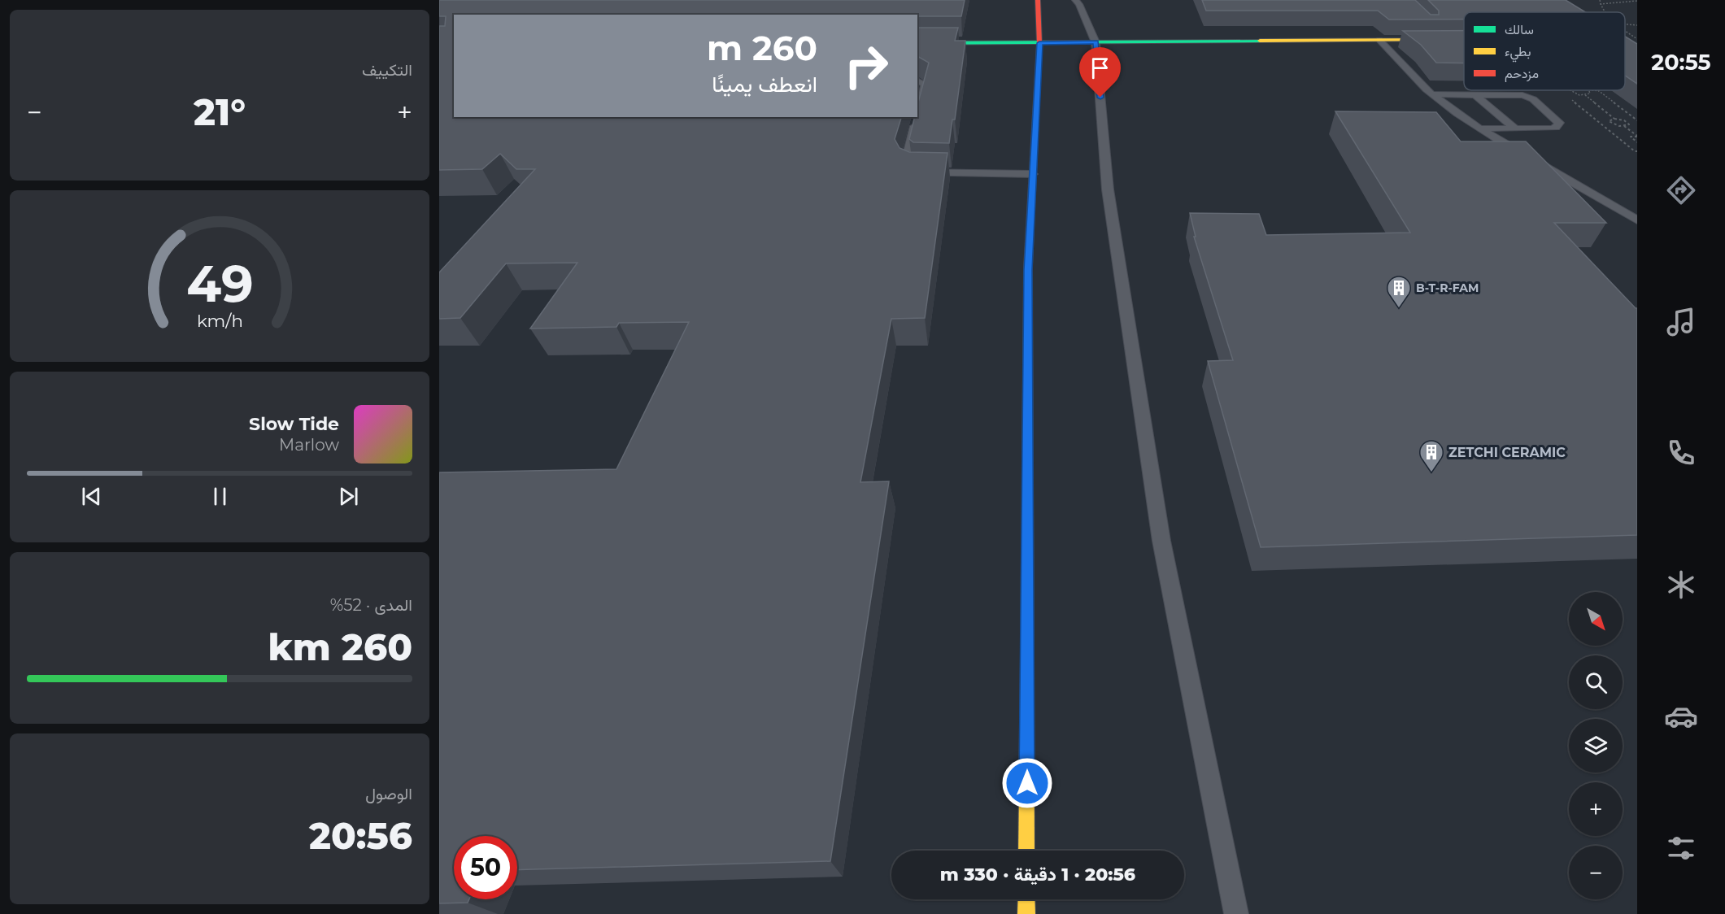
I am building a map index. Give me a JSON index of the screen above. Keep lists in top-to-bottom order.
{
  "places": {
    "building": ["B-T-R-FAM", "ZETCHI CERAMIC"]
  },
  "legend": ["سالك", "بطيء", "مزدحم"],
  "north": "bottom right",
  "page": {
    "tabs": "20:55",
    "tile": [
      "التكييف",
      ["المدى · 52%", "260 km"],
      ["الوصول", "20:56"]
    ],
    "turn": ["260 m", "انعطف يمينًا"],
    "heat": ["−", "21°", "+"],
    "song": ["Slow Tide", "Marlow"],
    "map_buttons": ["+", "−"],
    "limit": "50",
    "trip": "20:56 · 1 دقيقة · 330 m",
    "gauge": ["49", "km/h"]
  }
}
